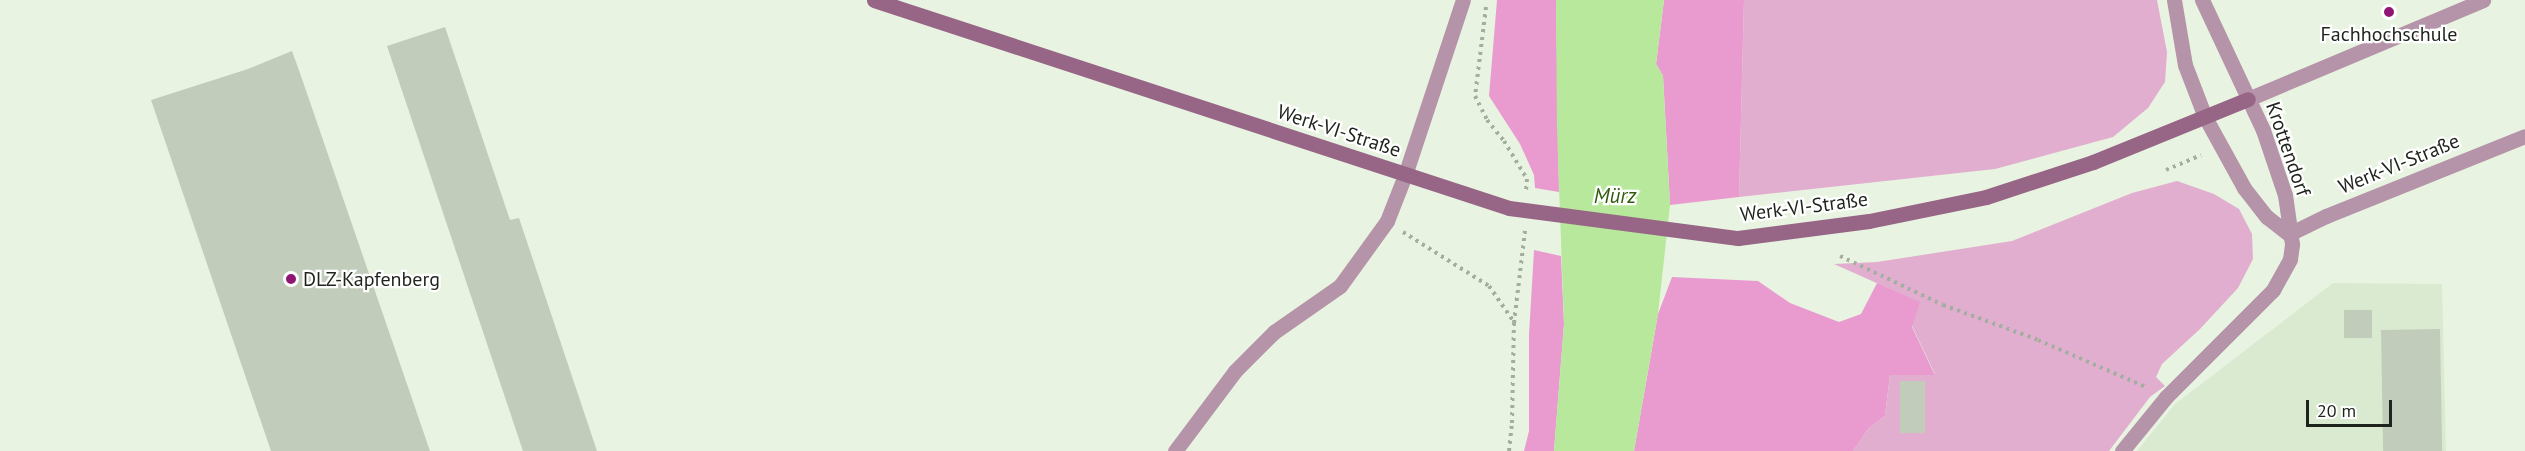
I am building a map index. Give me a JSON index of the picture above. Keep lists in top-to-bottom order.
{
  "streets": {
    "main road": ["Werk-VI-Straße"],
    "street": ["Krottendorf"]
  },
  "crossings": [
    ["Werk-VI-Straße", "Krottendorf"]
  ],
  "water": ["Mürz"],
  "places": ["Fachhochschule", "DLZ-Kapfenberg"],
  "scale_bar": "20 m"
}
